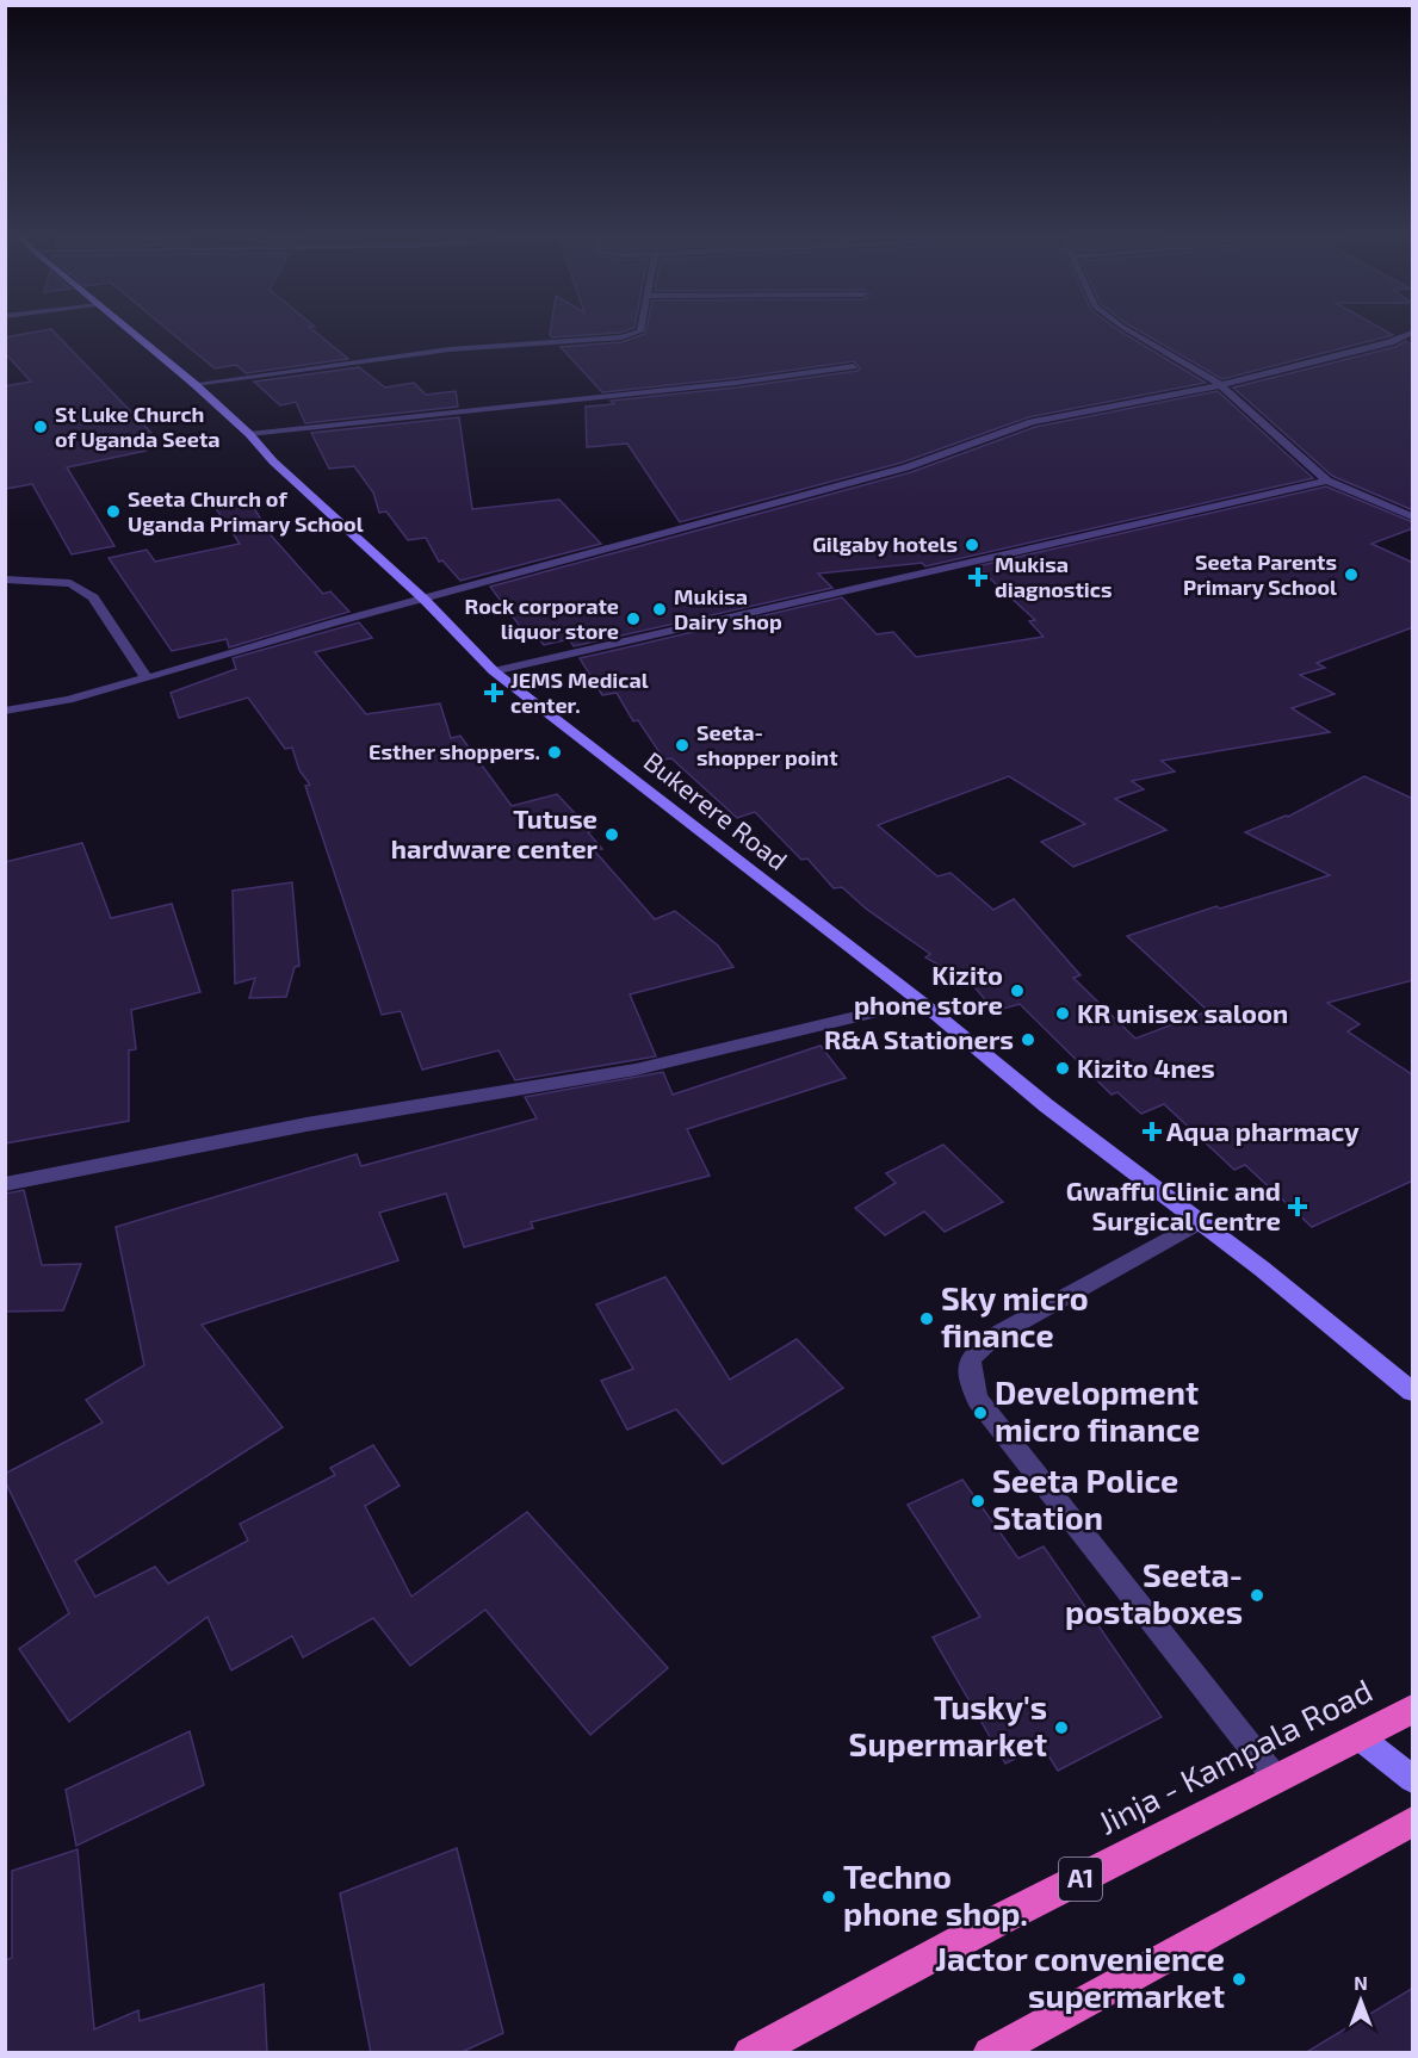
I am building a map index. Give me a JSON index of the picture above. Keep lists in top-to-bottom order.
{
  "streets": {
    "highway": ["Jinja - Kampala Road", "A1"],
    "main road": ["Bukerere Road"]
  },
  "places": {
    "other": [
      "St Luke Church of Uganda Seeta",
      "Seeta Church of Uganda Primary School",
      "Gilgaby hotels",
      "Seeta Parents Primary School",
      "Mukisa Dairy shop",
      "Rock corporate liquor store",
      "Seeta- shopper point",
      "Esther shoppers.",
      "Tutuse hardware center",
      "Kizito phone store",
      "KR unisex saloon",
      "R&A Stationers",
      "Kizito 4nes",
      "Sky micro finance",
      "Development micro finance",
      "Seeta Police Station",
      "Seeta- postaboxes",
      "Tusky's Supermarket",
      "Techno phone shop.",
      "Jactor convenience supermarket"
    ],
    "health": [
      "Mukisa diagnostics",
      "JEMS Medical center.",
      "Aqua pharmacy",
      "Gwaffu Clinic and Surgical Centre"
    ]
  },
  "north": "top"
}
